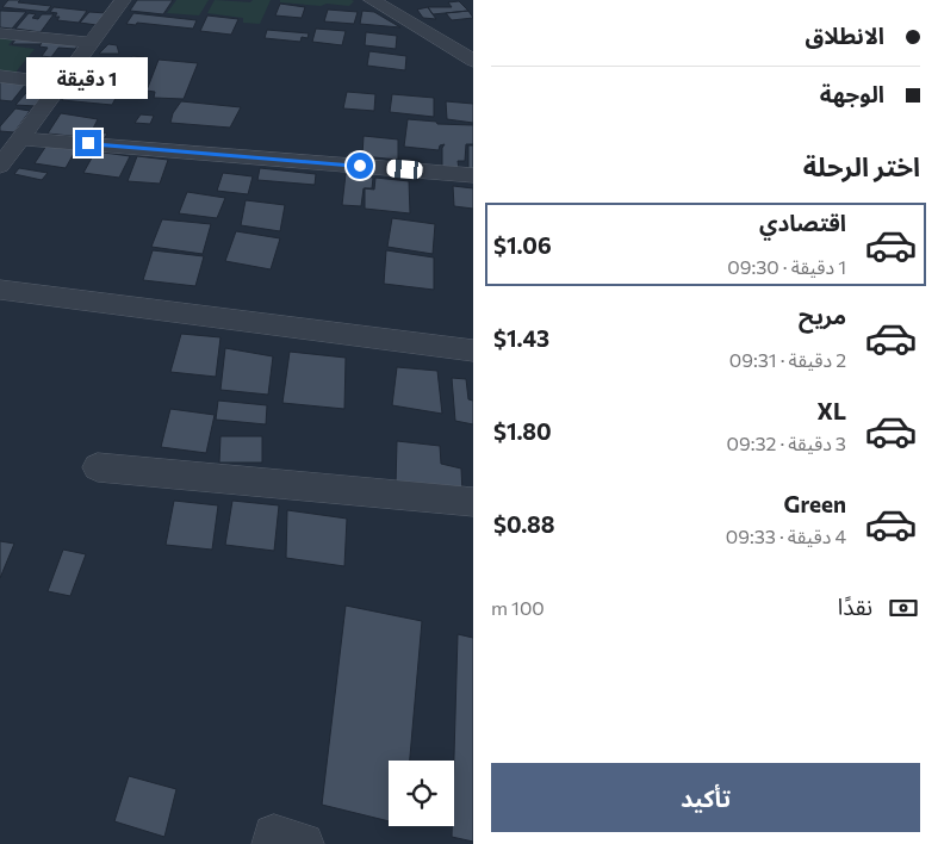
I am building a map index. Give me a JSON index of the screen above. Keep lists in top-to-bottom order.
{
  "page": {
    "banner": ["الانطلاق", "الوجهة"],
    "bubble": "1 دقيقة",
    "heading": "اختر الرحلة",
    "list": [
      {
        "name": "اقتصادي",
        "note": "1 دقيقة · 09:30",
        "value": "$1.06"
      },
      {
        "name": "مريح",
        "note": "2 دقيقة · 09:31",
        "value": "$1.43"
      },
      {
        "name": "XL",
        "note": "3 دقيقة · 09:32",
        "value": "$1.80"
      },
      {
        "name": "Green",
        "note": "4 دقيقة · 09:33",
        "value": "$0.88"
      }
    ],
    "pay": ["نقدًا", "100 m"],
    "buttons": "تأكيد"
  }
}
